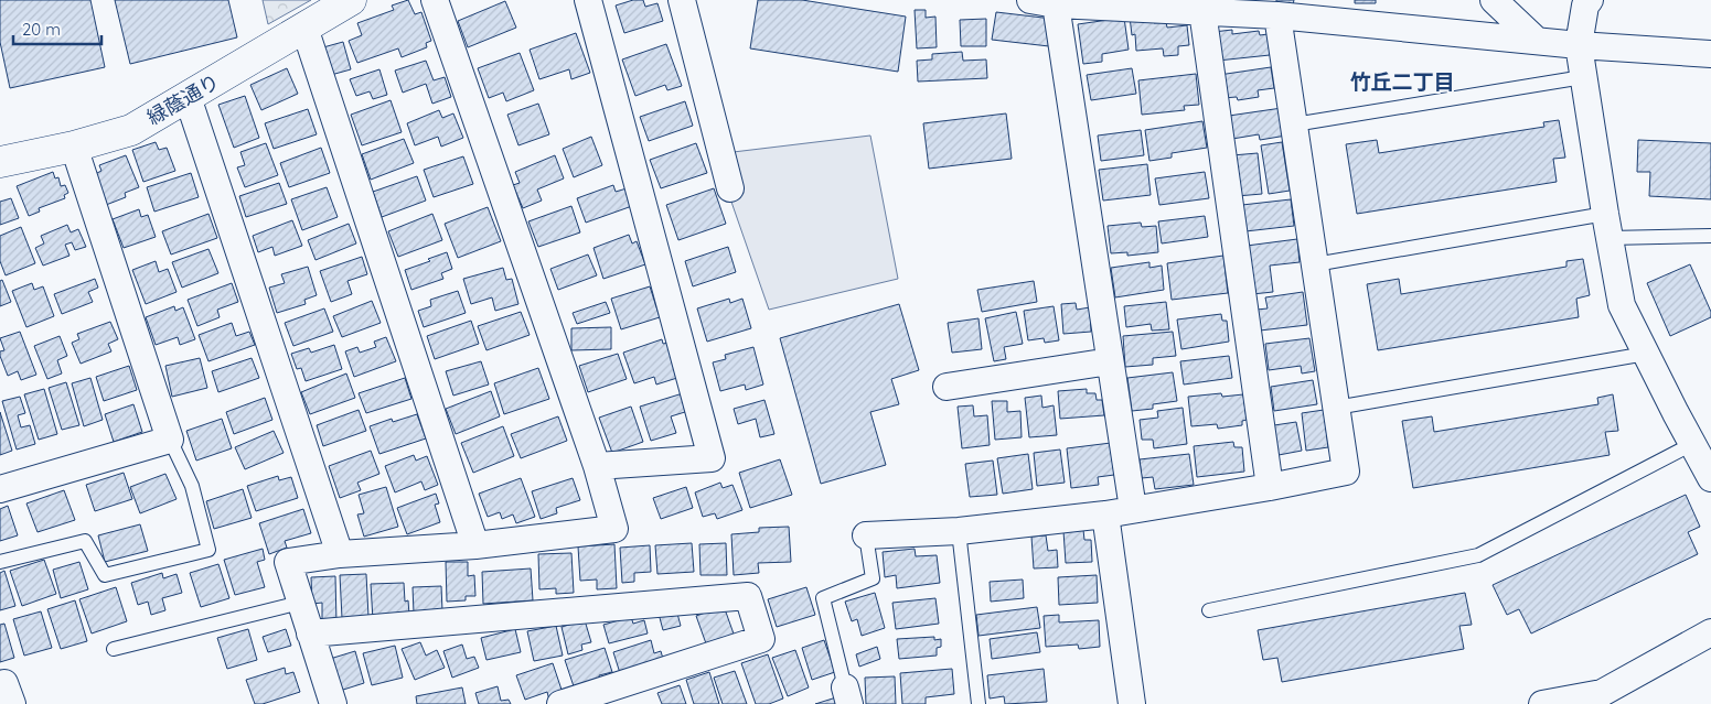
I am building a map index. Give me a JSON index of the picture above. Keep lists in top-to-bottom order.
{
  "streets": {
    "street": ["緑蔭通り"]
  },
  "districts": ["竹丘二丁目"],
  "scale_bar": "20 m"
}
